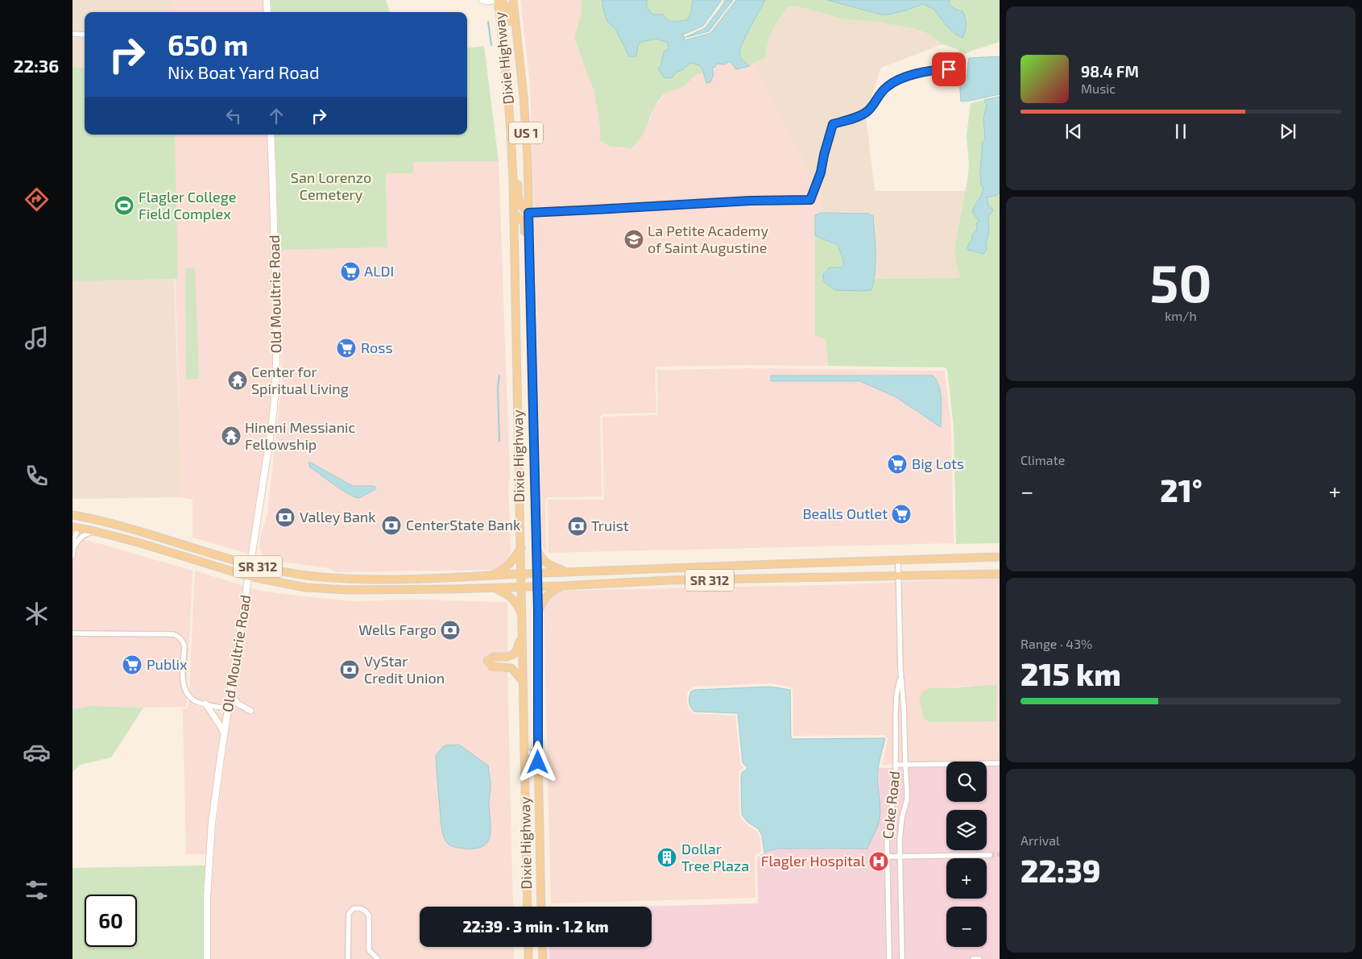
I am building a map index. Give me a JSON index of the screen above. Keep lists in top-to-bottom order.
{
  "streets": {
    "main road": [
      "Dixie Highway",
      "US 1",
      "Old Moultrie Road",
      "SR 312"
    ],
    "street": ["Coke Road"]
  },
  "crossings": [
    ["Dixie Highway", "SR 312"],
    ["Old Moultrie Road", "SR 312"],
    ["SR 312", "Coke Road"]
  ],
  "parks": ["San Lorenzo Cemetery"],
  "places": {
    "sports": ["Flagler College Field Complex"],
    "school or university": ["La Petite Academy of Saint Augustine"],
    "supermarket": [
      "ALDI",
      "Ross",
      "Big Lots",
      "Bealls Outlet",
      "Publix"
    ],
    "temple": ["Center for Spiritual Living", "Hineni Messianic Fellowship"],
    "bank": [
      "Valley Bank",
      "CenterState Bank",
      "Truist",
      "Wells Fargo",
      "VyStar Credit Union"
    ],
    "building": ["Dollar Tree Plaza"],
    "hospital": ["Flagler Hospital"]
  },
  "page": {
    "tabs": "22:36",
    "turn": ["650 m", "Nix Boat Yard Road"],
    "song": ["98.4 FM", "Music"],
    "tile": [
      ["50", "km/h"],
      "Climate",
      ["Range · 43%", "215 km"],
      ["Arrival", "22:39"]
    ],
    "heat": ["−", "21°", "+"],
    "map_buttons": ["+", "−"],
    "limit": "60",
    "trip": "22:39 · 3 min · 1.2 km"
  }
}
